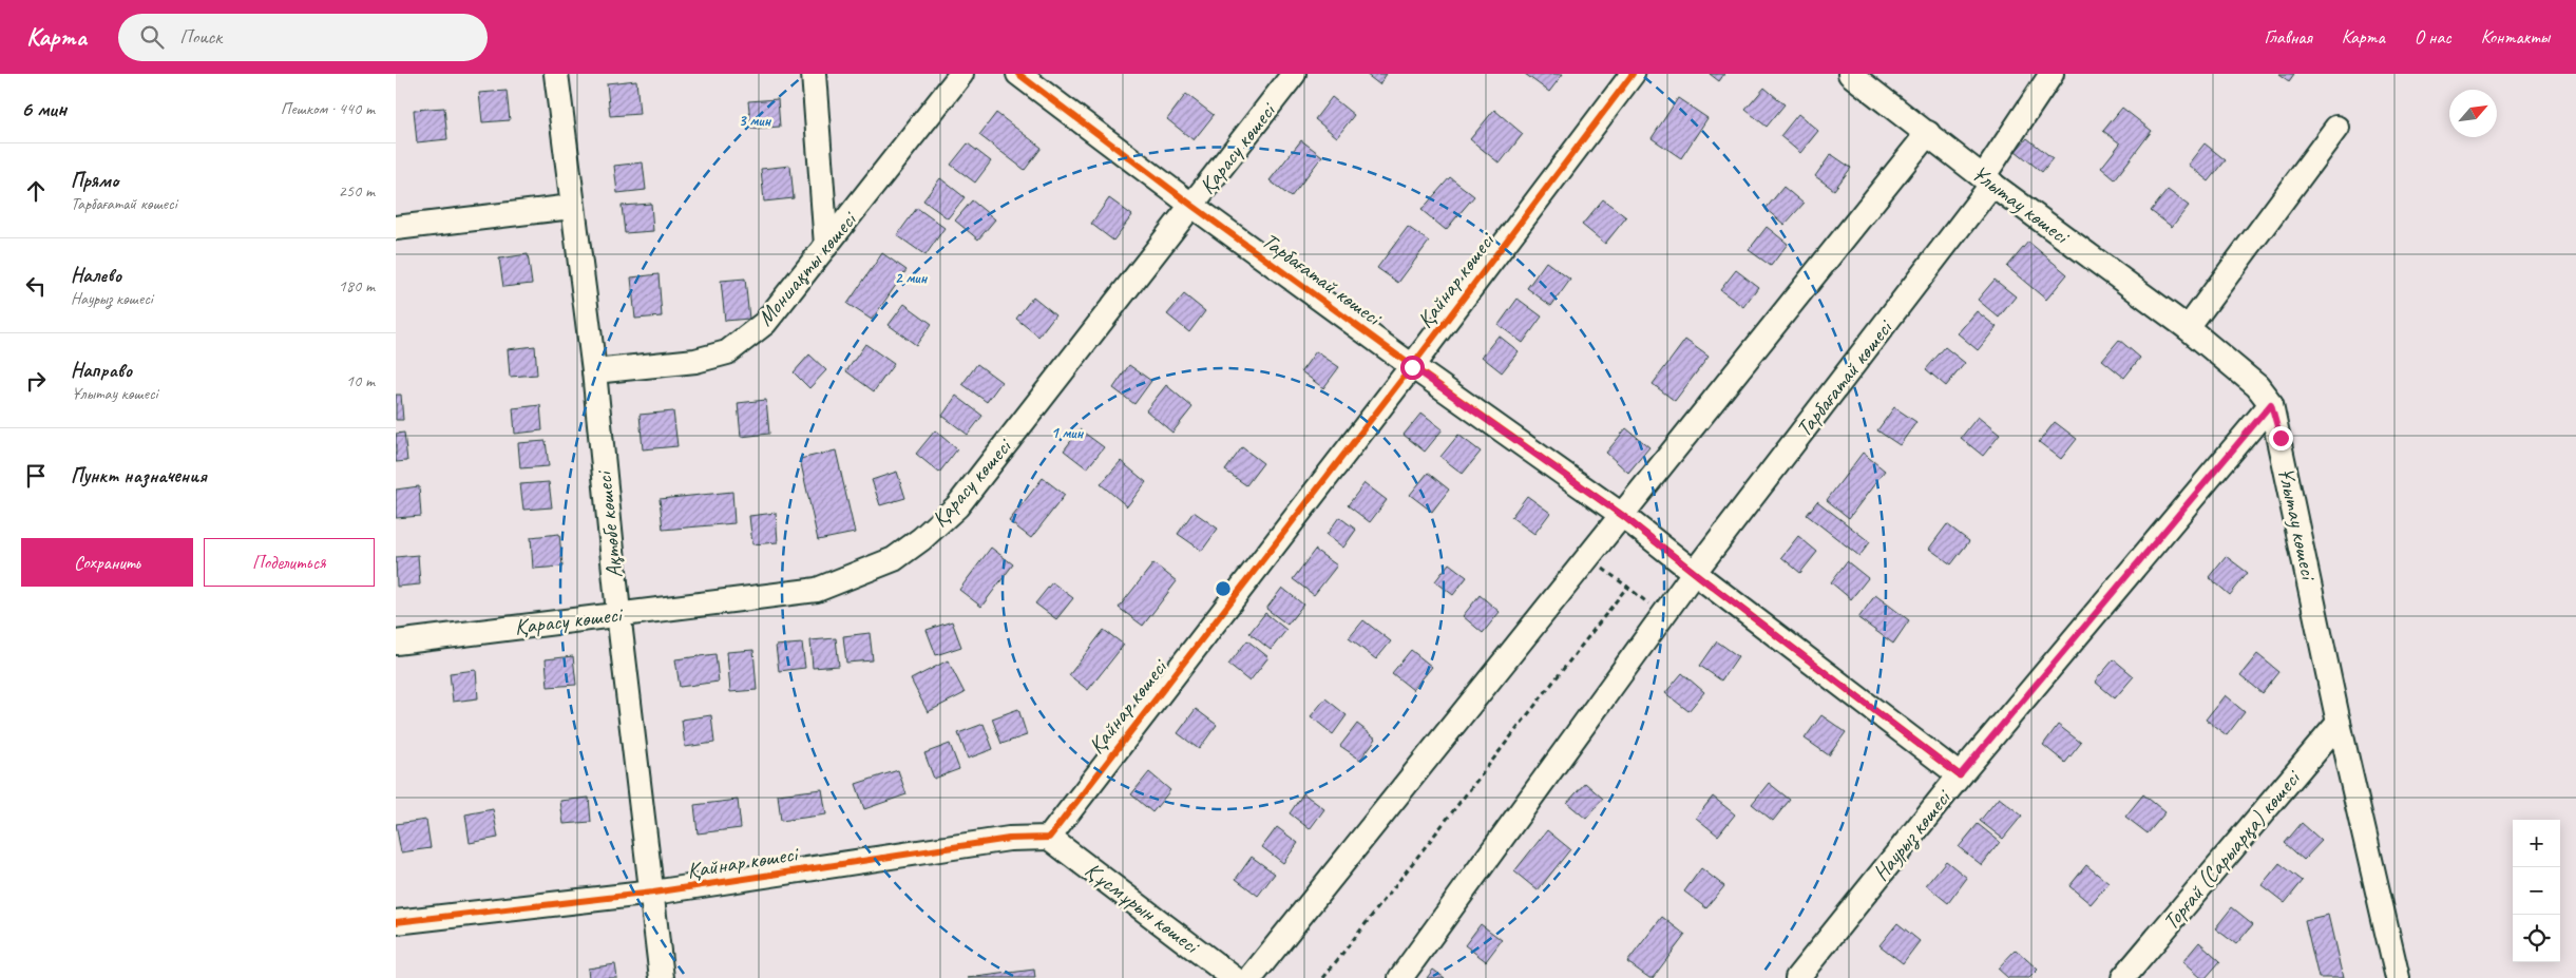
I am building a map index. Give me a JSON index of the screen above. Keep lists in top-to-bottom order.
{
  "streets": {
    "street": [
      "Қарасу көшесі",
      "Ұлытау көшесі",
      "Моншақты көшесі",
      "Тарбағатай көшесі",
      "Қайнар көшесі",
      "Ақтөбе көшесі",
      "Наурыз көшесі",
      "Торғай (Сарыарқа) көшесі",
      "Құсмұрын көшесі"
    ]
  },
  "crossings": [
    ["Қарасу көшесі", "Тарбағатай көшесі"],
    ["Қарасу көшесі", "Ақтөбе көшесі"],
    ["Ұлытау көшесі", "Тарбағатай көшесі"],
    ["Ұлытау көшесі", "Наурыз көшесі"],
    ["Ұлытау көшесі", "Торғай (Сарыарқа) көшесі"],
    ["Моншақты көшесі", "Ақтөбе көшесі"],
    ["Тарбағатай көшесі", "Қайнар көшесі"],
    ["Тарбағатай көшесі", "Наурыз көшесі"],
    ["Қайнар көшесі", "Ақтөбе көшесі"],
    ["Қайнар көшесі", "Құсмұрын көшесі"]
  ],
  "north": "top right",
  "page": {
    "header": "Карта",
    "search": "Поиск",
    "nav": [
      "Главная",
      "Карта",
      "О нас",
      "Контакты"
    ],
    "heading": ["6 мин", "Пешком · 440 m"],
    "list": [
      ["Прямо", "Тарбағатай көшесі", "250 m"],
      ["Налево", "Наурыз көшесі", "180 m"],
      ["Направо", "Ұлытау көшесі", "10 m"],
      "Пункт назначения"
    ],
    "buttons": ["Сохранить", "Поделиться"],
    "map_buttons": ["+", "−"]
  },
  "rings": ["3 мин", "2 мин", "1 мин"]
}
